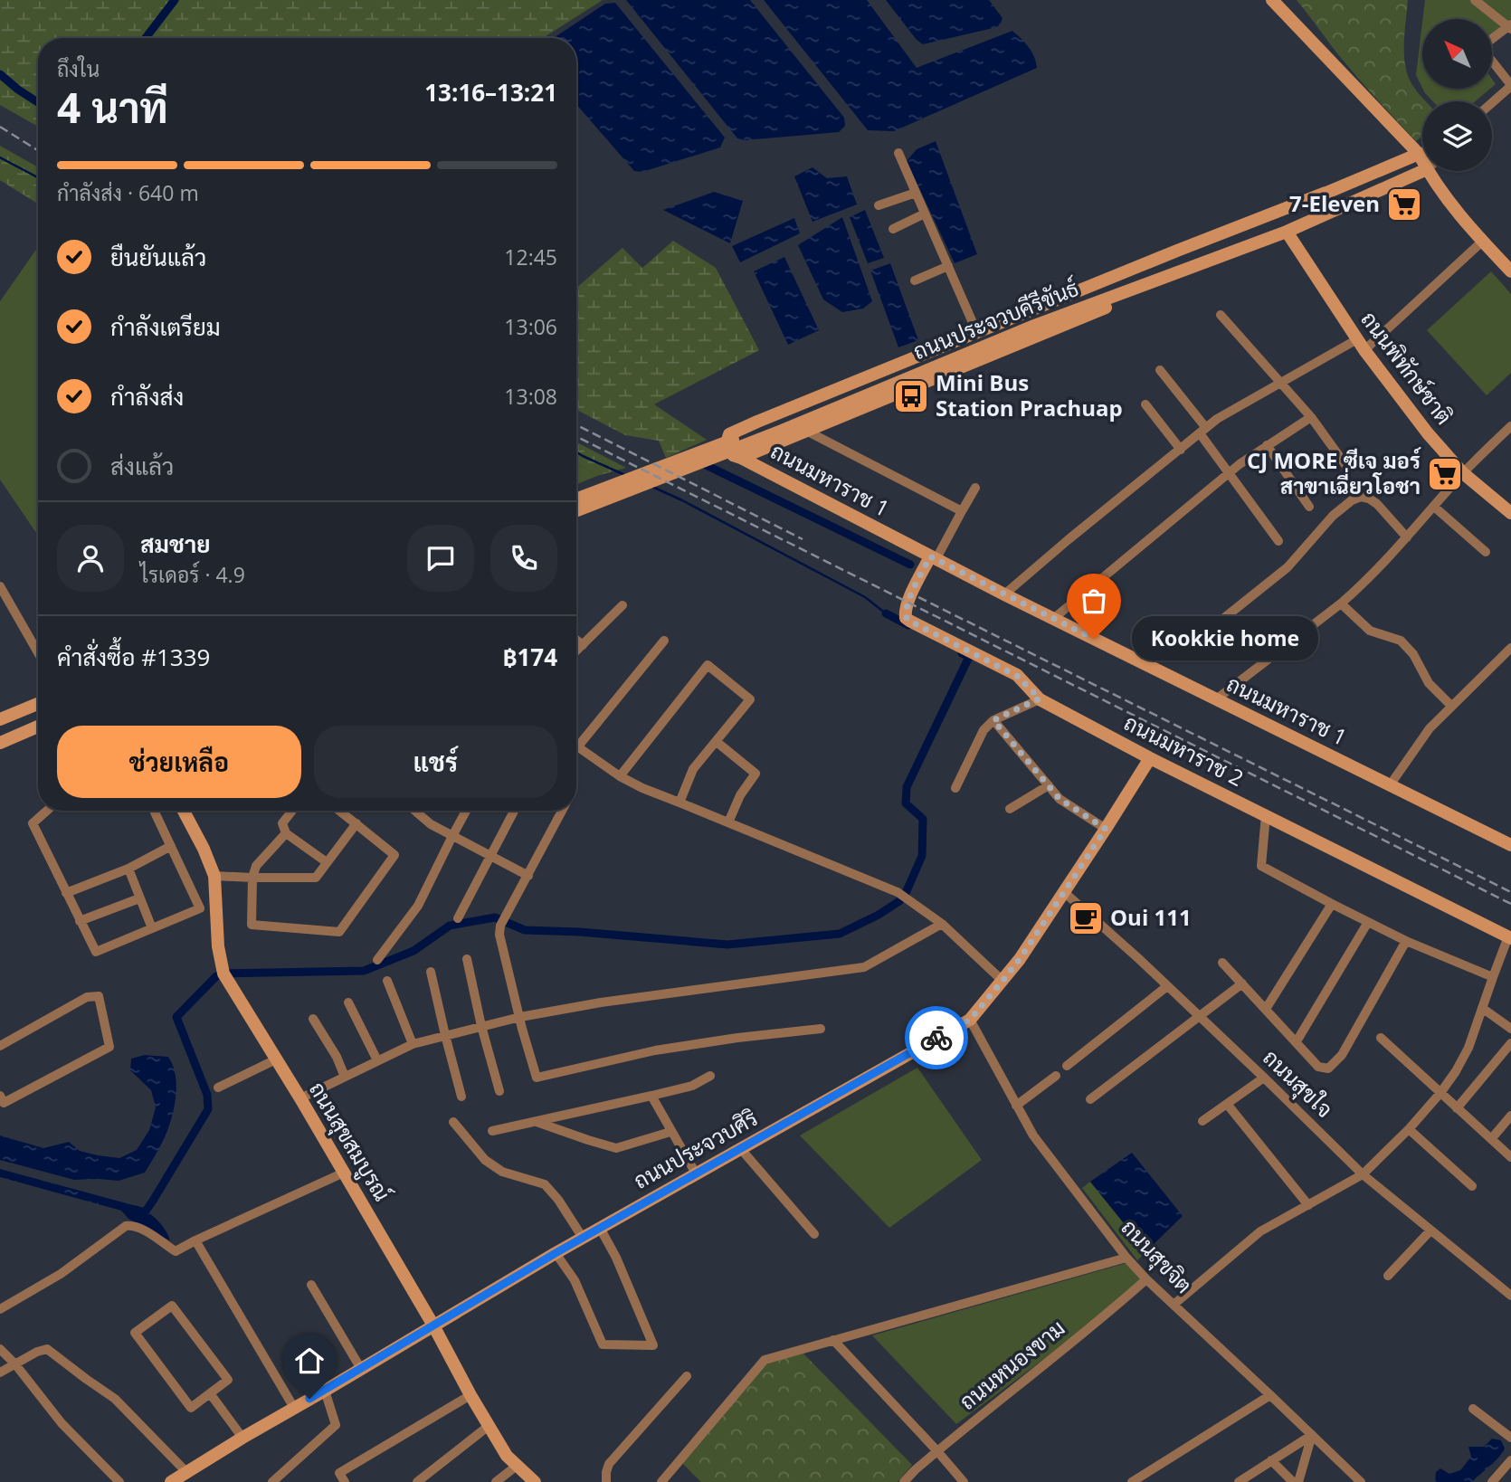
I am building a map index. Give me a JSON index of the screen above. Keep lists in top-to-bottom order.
{
  "streets": {
    "street": [
      "ถนนประจวบคีรีขันธ์",
      "ถนนพิทักษ์ชาติ",
      "ถนนมหาราช 1",
      "ถนนมหาราช 2",
      "ถนนสุขใจ",
      "ถนนสุขสมบูรณ์",
      "ถนนประจวบศิริ",
      "ถนนสุขจิต",
      "ถนนหนองขาม"
    ]
  },
  "crossings": [
    ["ถนนประจวบคีรีขันธ์", "ถนนพิทักษ์ชาติ"],
    ["ถนนมหาราช 1", "ถนนมหาราช 2"],
    ["ถนนมหาราช 2", "ถนนประจวบศิริ"],
    ["ถนนสุขใจ", "ถนนประจวบศิริ"],
    ["ถนนสุขสมบูรณ์", "ถนนประจวบศิริ"],
    ["ถนนประจวบศิริ", "ถนนสุขจิต"],
    ["ถนนสุขจิต", "ถนนหนองขาม"]
  ],
  "places": {
    "supermarket": ["7-Eleven", "CJ MORE ซีเจ มอร์ สาขาเฉี่ยวโอชา"],
    "bus stop": ["Mini Bus Station Prachuap"],
    "other": ["Kookkie home"],
    "cafe": ["Oui 111"]
  },
  "north": "top left",
  "page": {
    "heading": ["4 นาที", "ถึงใน", "13:16–13:21"],
    "panel": [
      "สมชาย",
      "ไรเดอร์ · 4.9",
      "คำสั่งซื้อ #1339",
      "฿174"
    ],
    "bar": "กำลังส่ง · 640 m",
    "list": [
      ["ยืนยันแล้ว", "12:45"],
      ["กำลังเตรียม", "13:06"],
      ["กำลังส่ง", "13:08"],
      "ส่งแล้ว"
    ],
    "bubble": "Kookkie home",
    "buttons": ["ช่วยเหลือ", "แชร์"]
  }
}
